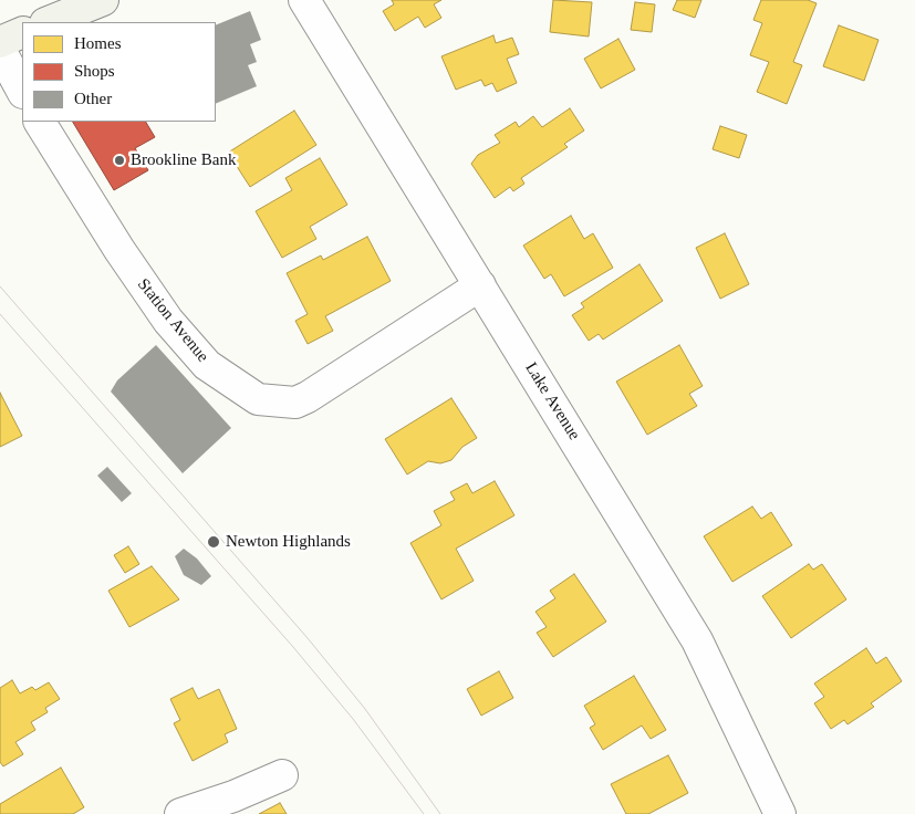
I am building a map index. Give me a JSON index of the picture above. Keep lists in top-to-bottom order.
{
  "streets": {
    "street": ["Station Avenue", "Lake Avenue"]
  },
  "crossings": [
    ["Station Avenue", "Lake Avenue"]
  ],
  "places": ["Brookline Bank", "Newton Highlands"],
  "legend": ["Homes", "Shops", "Other"]
}
